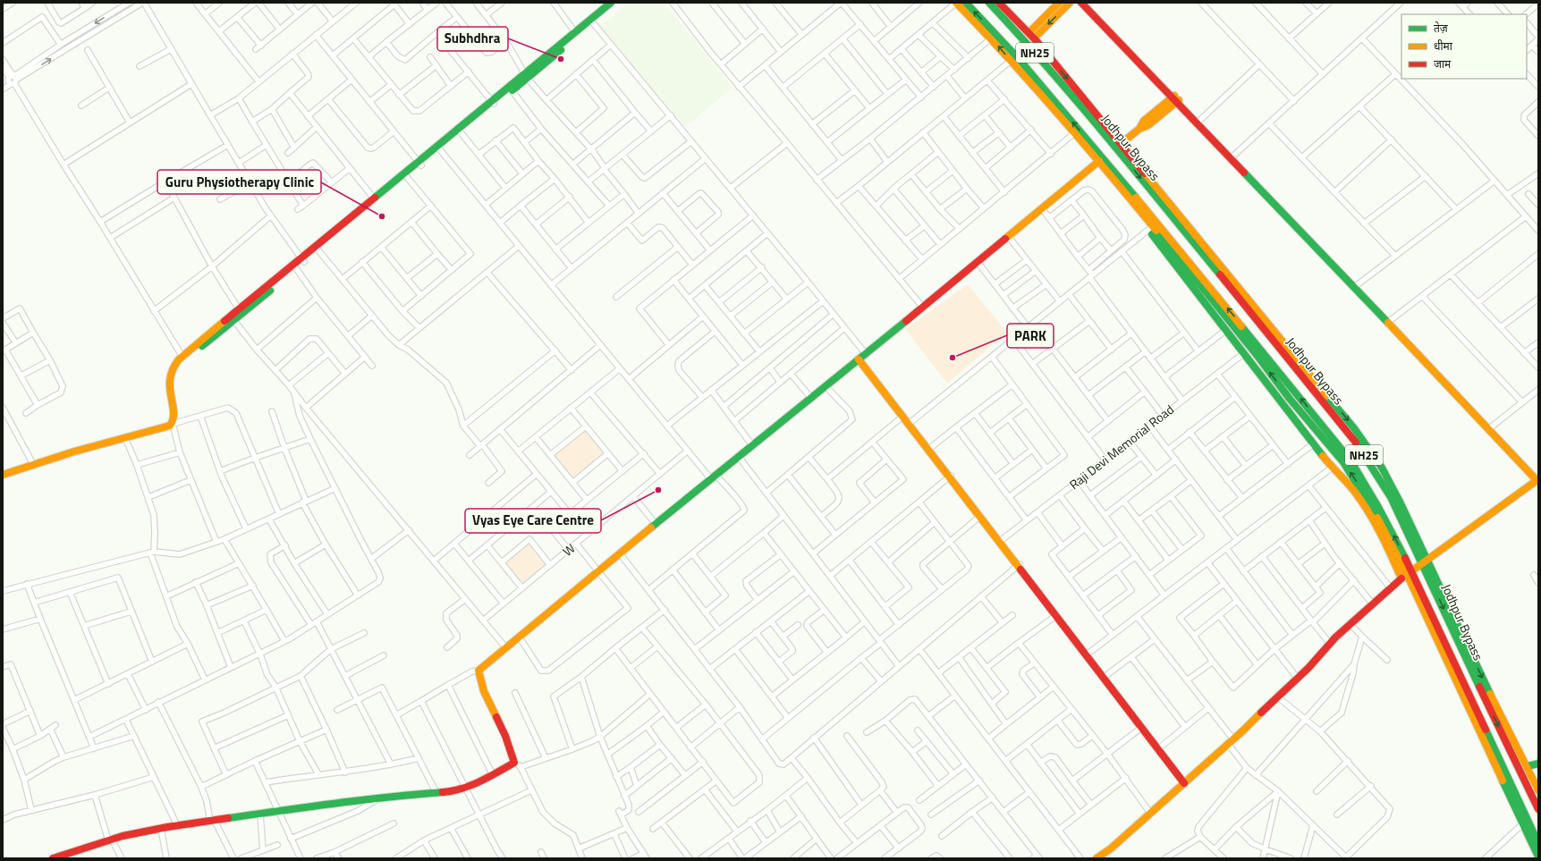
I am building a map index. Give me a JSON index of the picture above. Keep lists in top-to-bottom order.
{
  "streets": {
    "main road": ["NH25", "Jodhpur Bypass"],
    "street": ["Raji Devi Memorial Road", "W"]
  },
  "places": [
    "Subhdhra",
    "Guru Physiotherapy Clinic",
    "PARK",
    "Vyas Eye Care Centre"
  ],
  "legend": ["तेज़", "धीमा", "जाम"]
}
